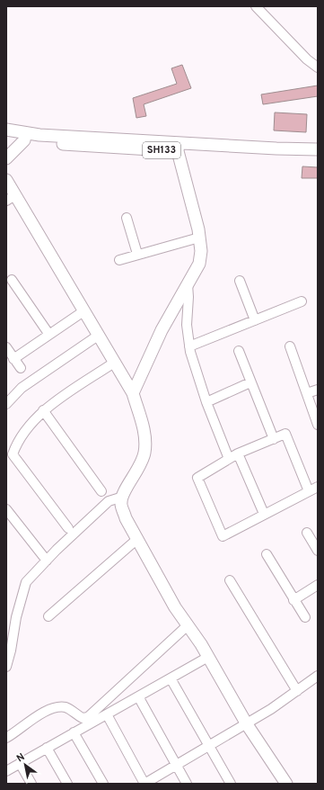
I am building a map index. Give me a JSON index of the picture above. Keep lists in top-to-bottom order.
{
  "streets": {
    "main road": ["SH133"]
  },
  "north": "top left"
}
